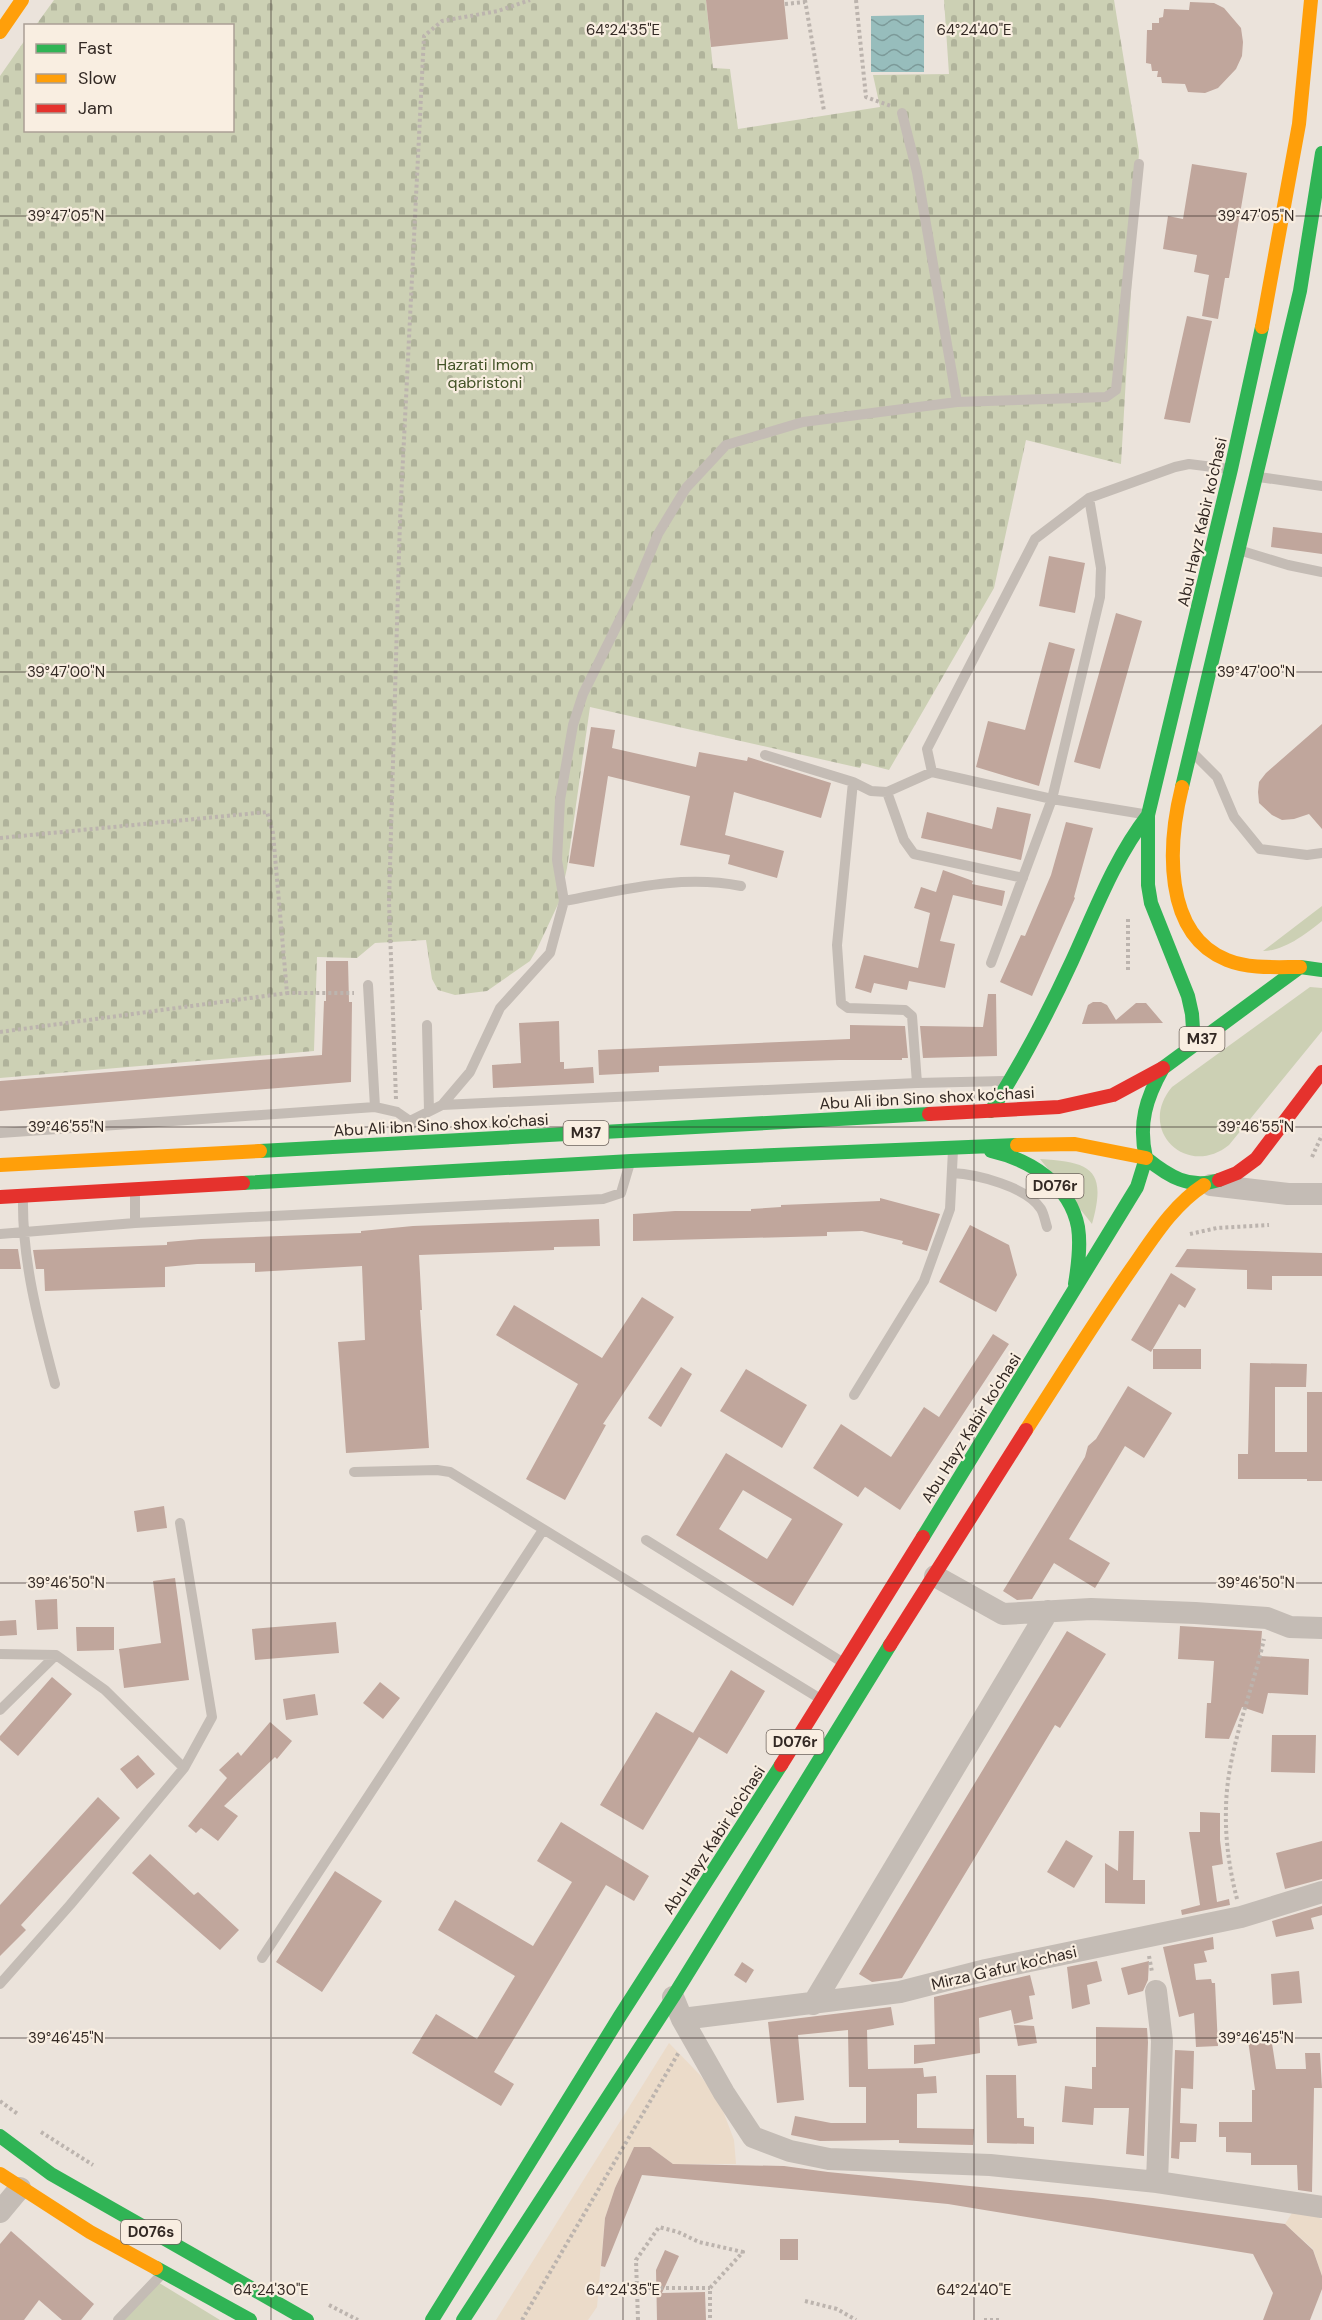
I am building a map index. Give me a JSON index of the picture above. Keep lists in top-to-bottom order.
{
  "streets": {
    "main road": [
      "Abu Hayz Kabir ko'chasi",
      "M37",
      "Abu Ali ibn Sino shox ko'chasi",
      "D076r",
      "D076s"
    ],
    "street": ["Mirza G'afur ko'chasi"]
  },
  "crossings": [
    ["Abu Hayz Kabir ko'chasi", "M37"],
    ["Abu Hayz Kabir ko'chasi", "Abu Ali ibn Sino shox ko'chasi"],
    ["Abu Hayz Kabir ko'chasi", "D076r"],
    ["M37", "Abu Ali ibn Sino shox ko'chasi"],
    ["M37", "D076r"],
    ["Abu Ali ibn Sino shox ko'chasi", "D076r"]
  ],
  "parks": ["Hazrati Imom qabristoni"],
  "legend": ["Fast", "Slow", "Jam"],
  "coordinates": [
    "64°24'35\"E",
    "64°24'40\"E",
    "39°47'05\"N",
    "39°47'00\"N",
    "39°46'55\"N",
    "39°46'50\"N",
    "39°46'45\"N",
    "64°24'30\"E"
  ]
}
